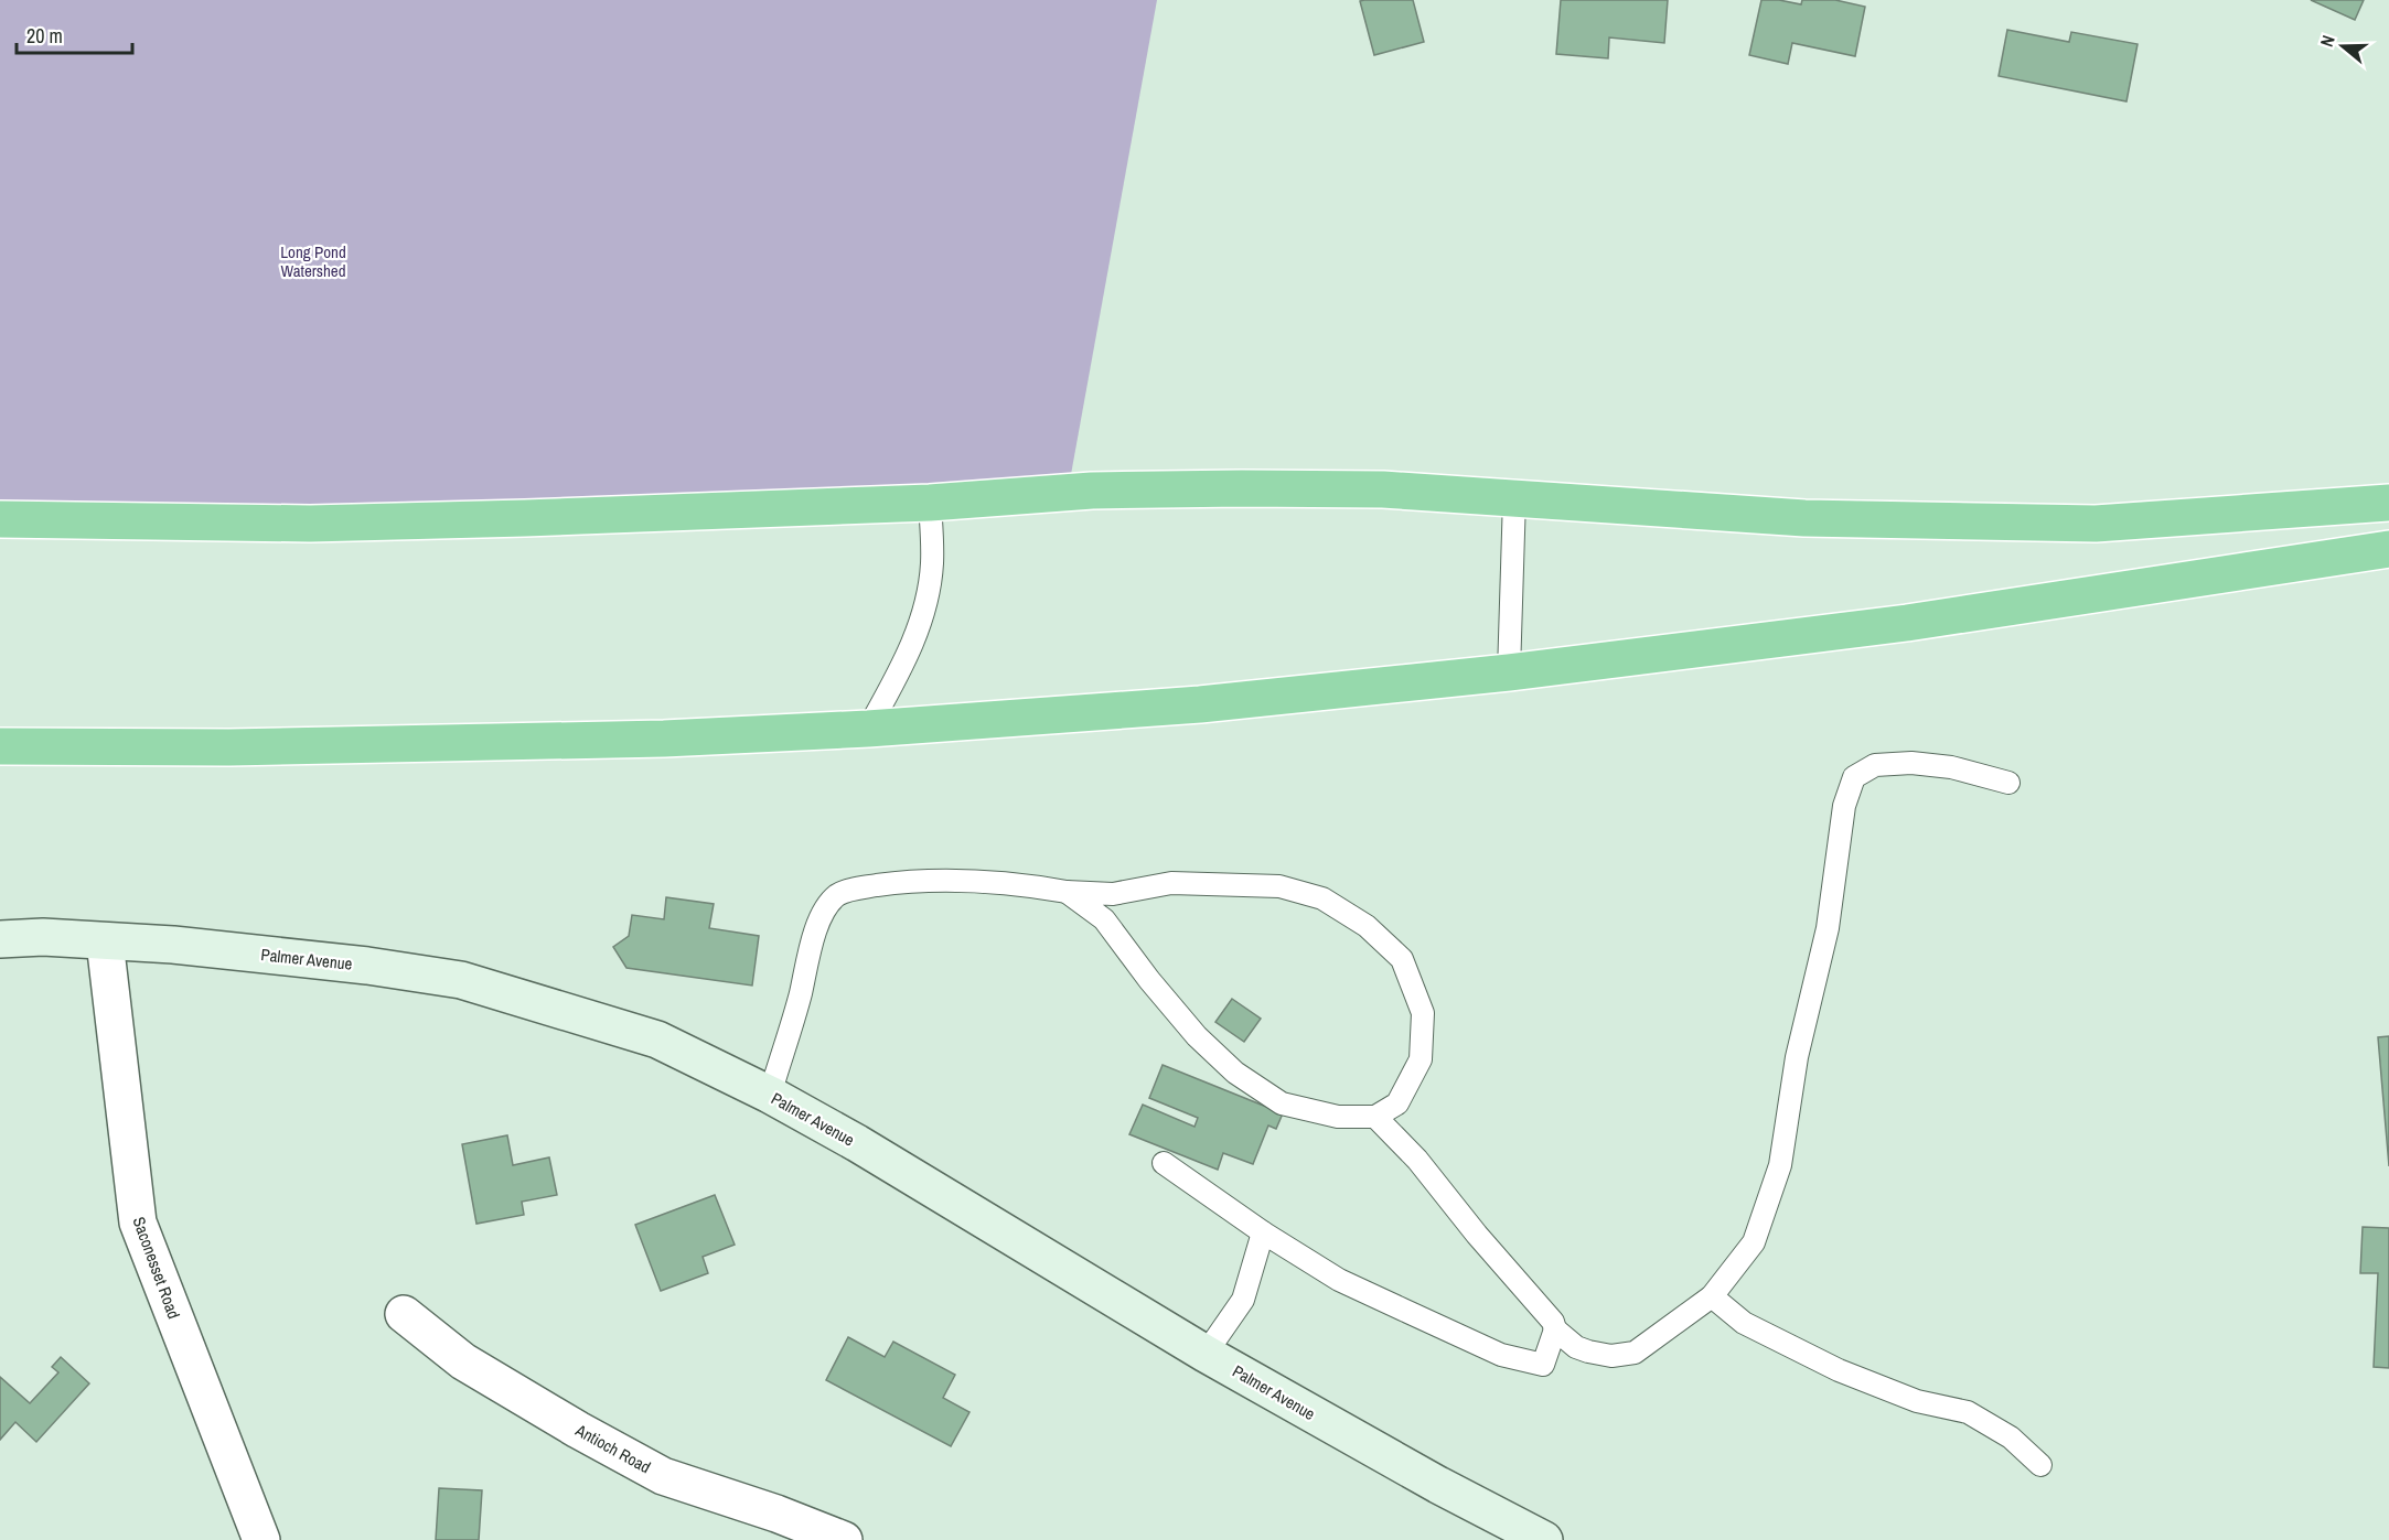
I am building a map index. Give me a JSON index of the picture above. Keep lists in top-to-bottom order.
{
  "streets": {
    "main road": ["Palmer Avenue"],
    "street": ["Saconesset Road", "Antioch Road"]
  },
  "crossings": [
    ["Palmer Avenue", "Saconesset Road"]
  ],
  "parks": ["Long Pond Watershed"],
  "scale_bar": "20 m",
  "north": "left"
}
